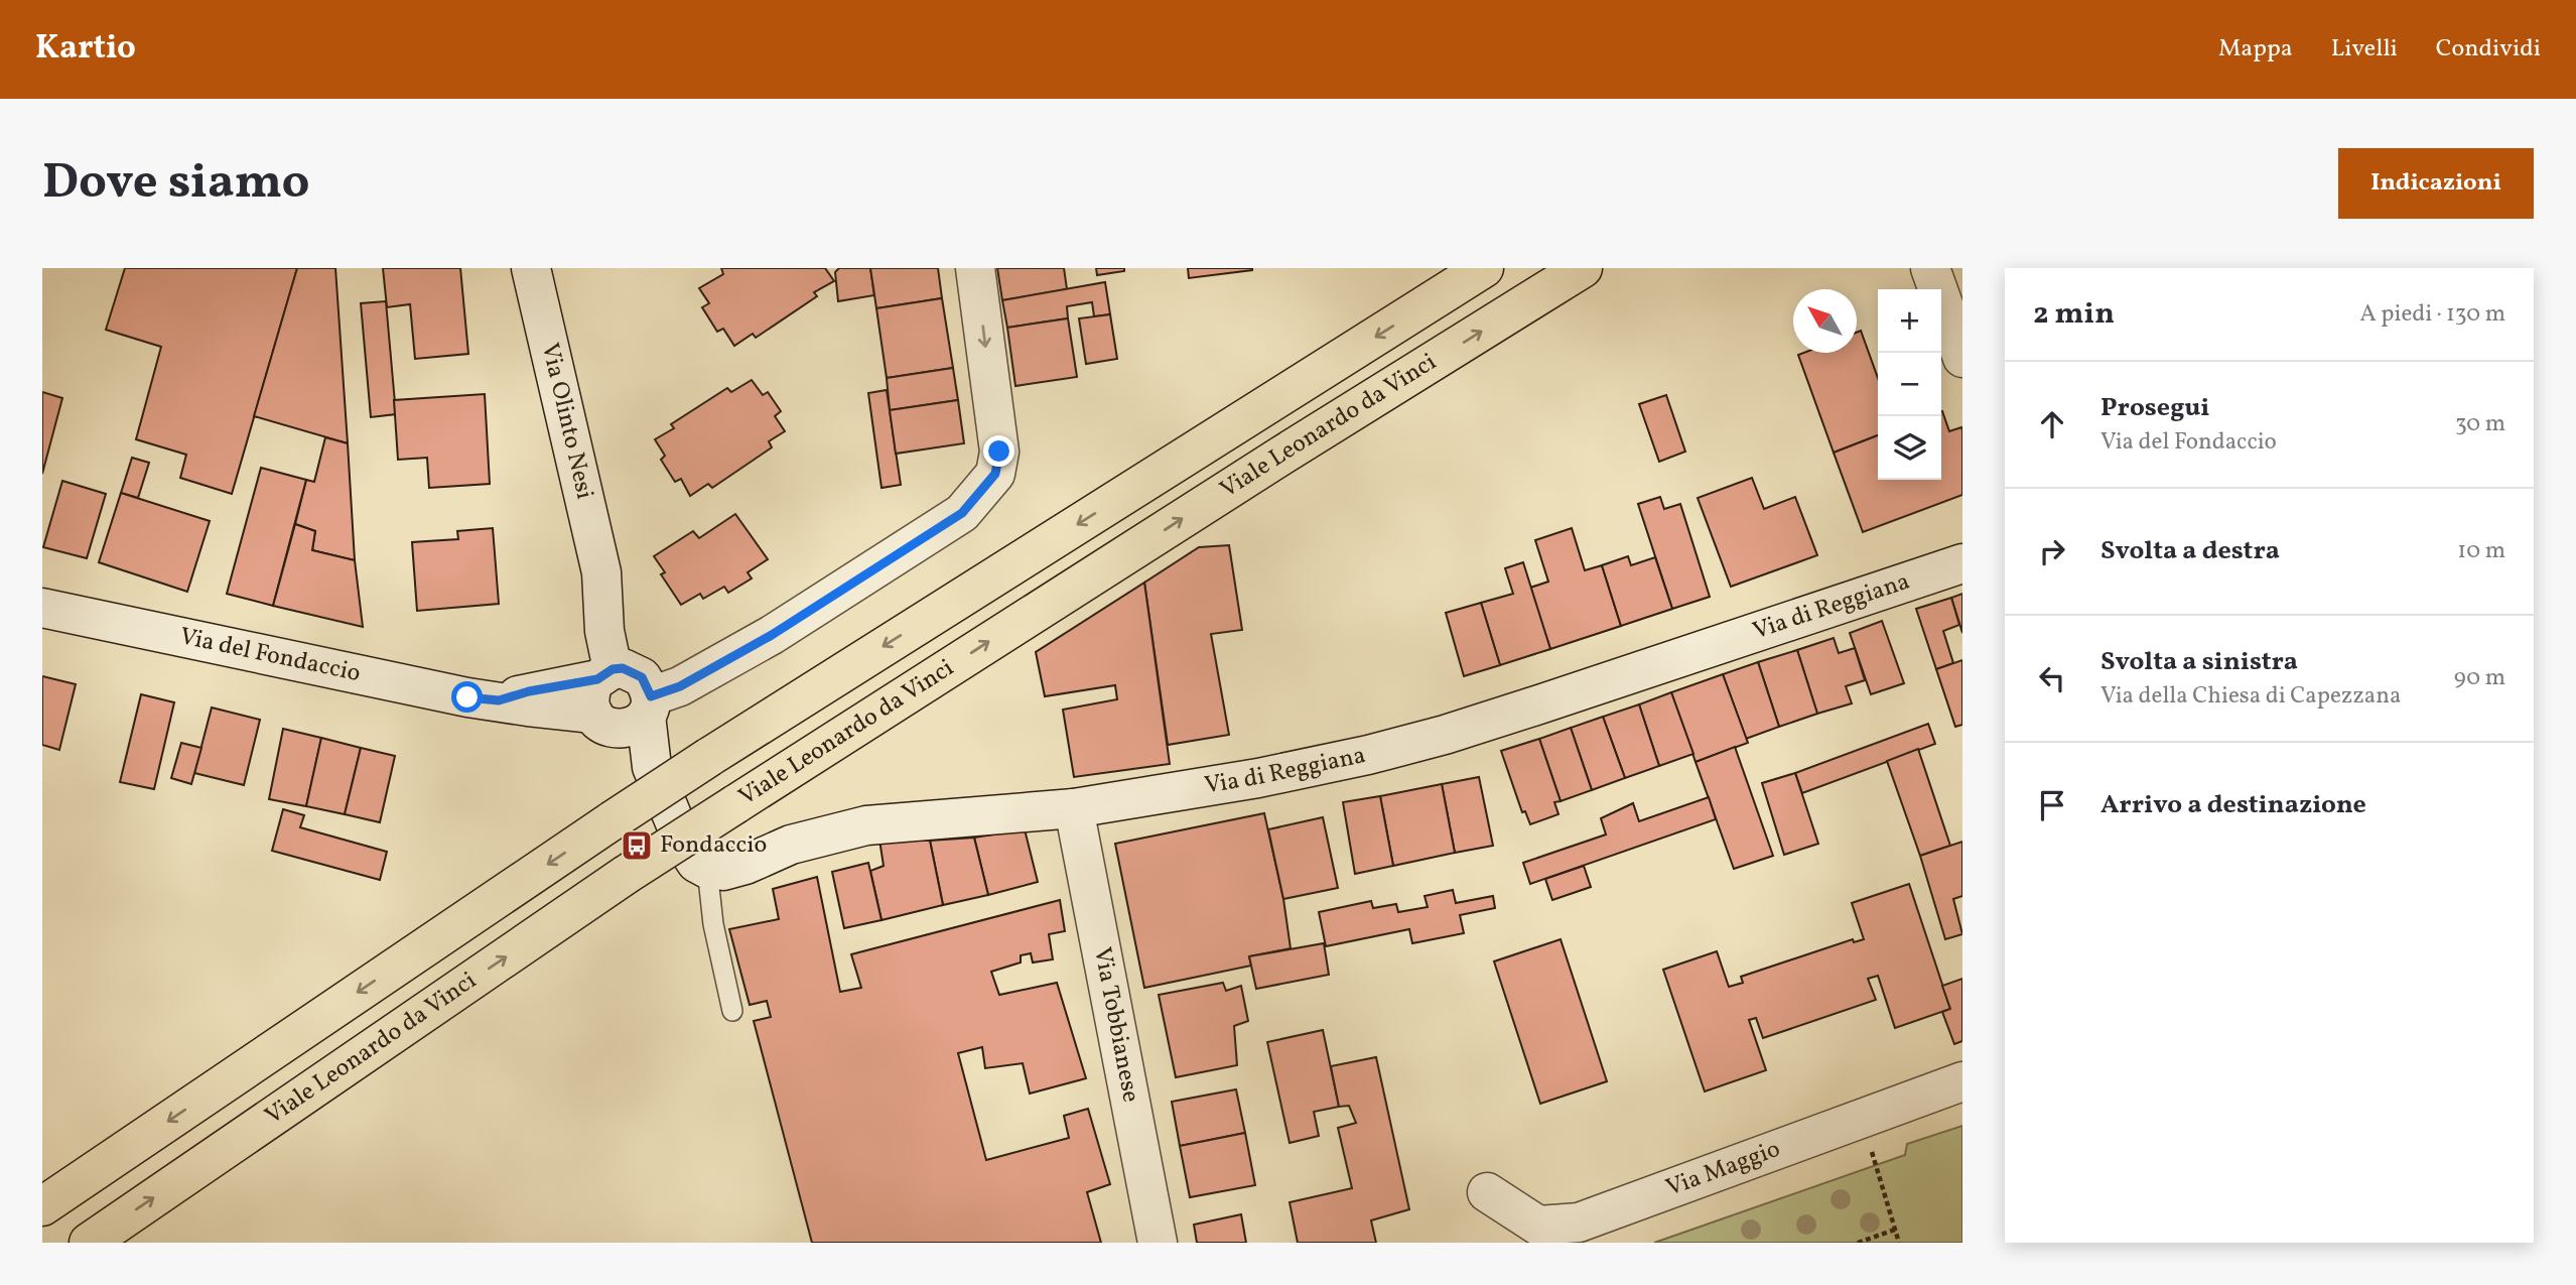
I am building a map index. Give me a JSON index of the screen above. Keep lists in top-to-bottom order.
{
  "streets": {
    "highway": ["Viale Leonardo da Vinci"],
    "street": [
      "Via Olinto Nesi",
      "Via di Reggiana",
      "Via del Fondaccio",
      "Via Tobbianese",
      "Via Maggio"
    ]
  },
  "crossings": [
    ["Via Olinto Nesi", "Via del Fondaccio"],
    ["Via di Reggiana", "Via Tobbianese"]
  ],
  "one_way": ["Via del Fondaccio"],
  "places": {
    "bus stop": ["Fondaccio"]
  },
  "north": "top left",
  "page": {
    "header": "Kartio",
    "nav": ["Mappa", "Livelli", "Condividi"],
    "buttons": "Indicazioni",
    "title": "Dove siamo",
    "heading": ["2 min", "A piedi · 130 m"],
    "map_buttons": ["+", "−"],
    "list": [
      ["Prosegui", "Via del Fondaccio", "30 m"],
      ["Svolta a destra", "10 m"],
      ["Svolta a sinistra", "Via della Chiesa di Capezzana", "90 m"],
      "Arrivo a destinazione"
    ]
  }
}
